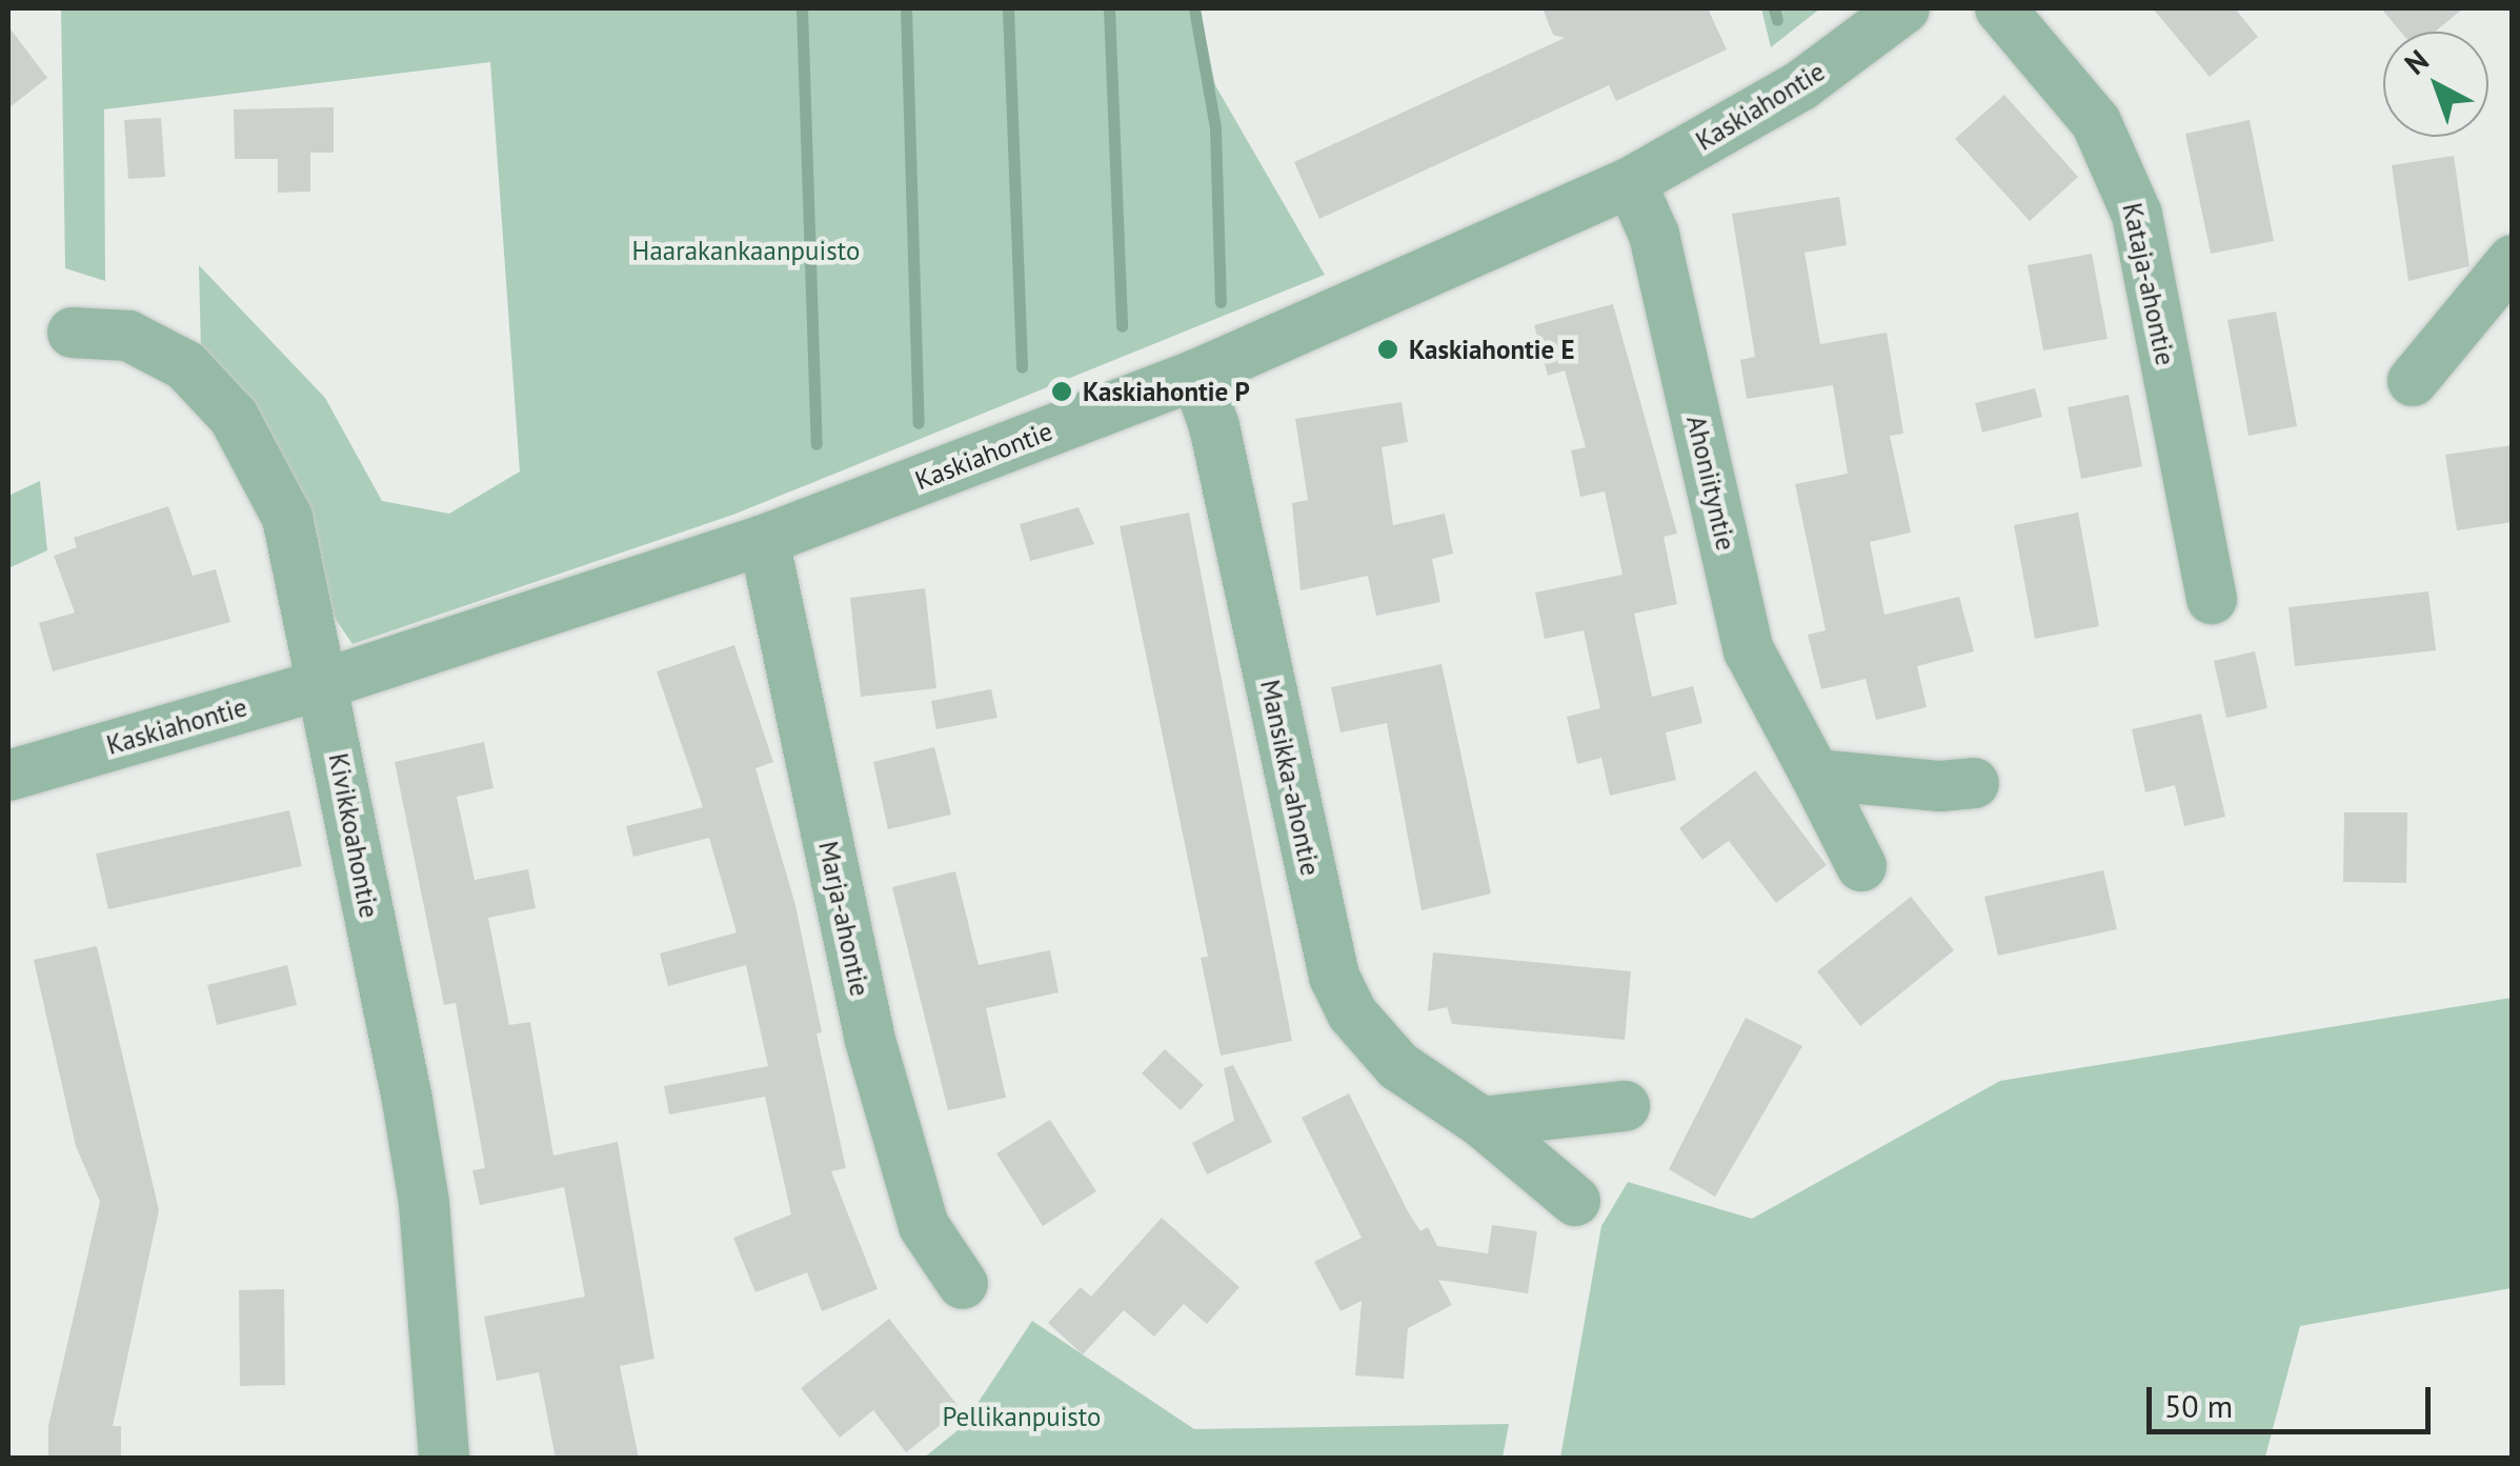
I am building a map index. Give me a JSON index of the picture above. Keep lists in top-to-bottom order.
{
  "streets": {
    "street": [
      "Kaskiahontie",
      "Kataja-ahontie",
      "Ahoniityntie",
      "Mansikka-ahontie",
      "Kivikkoahontie",
      "Marja-ahontie"
    ]
  },
  "crossings": [
    ["Kaskiahontie", "Ahoniityntie"],
    ["Kaskiahontie", "Mansikka-ahontie"],
    ["Kaskiahontie", "Kivikkoahontie"],
    ["Kaskiahontie", "Marja-ahontie"]
  ],
  "parks": ["Haarakankaanpuisto", "Pellikanpuisto"],
  "places": ["Kaskiahontie E", "Kaskiahontie P"],
  "scale_bar": "50 m",
  "north": "top left"
}
